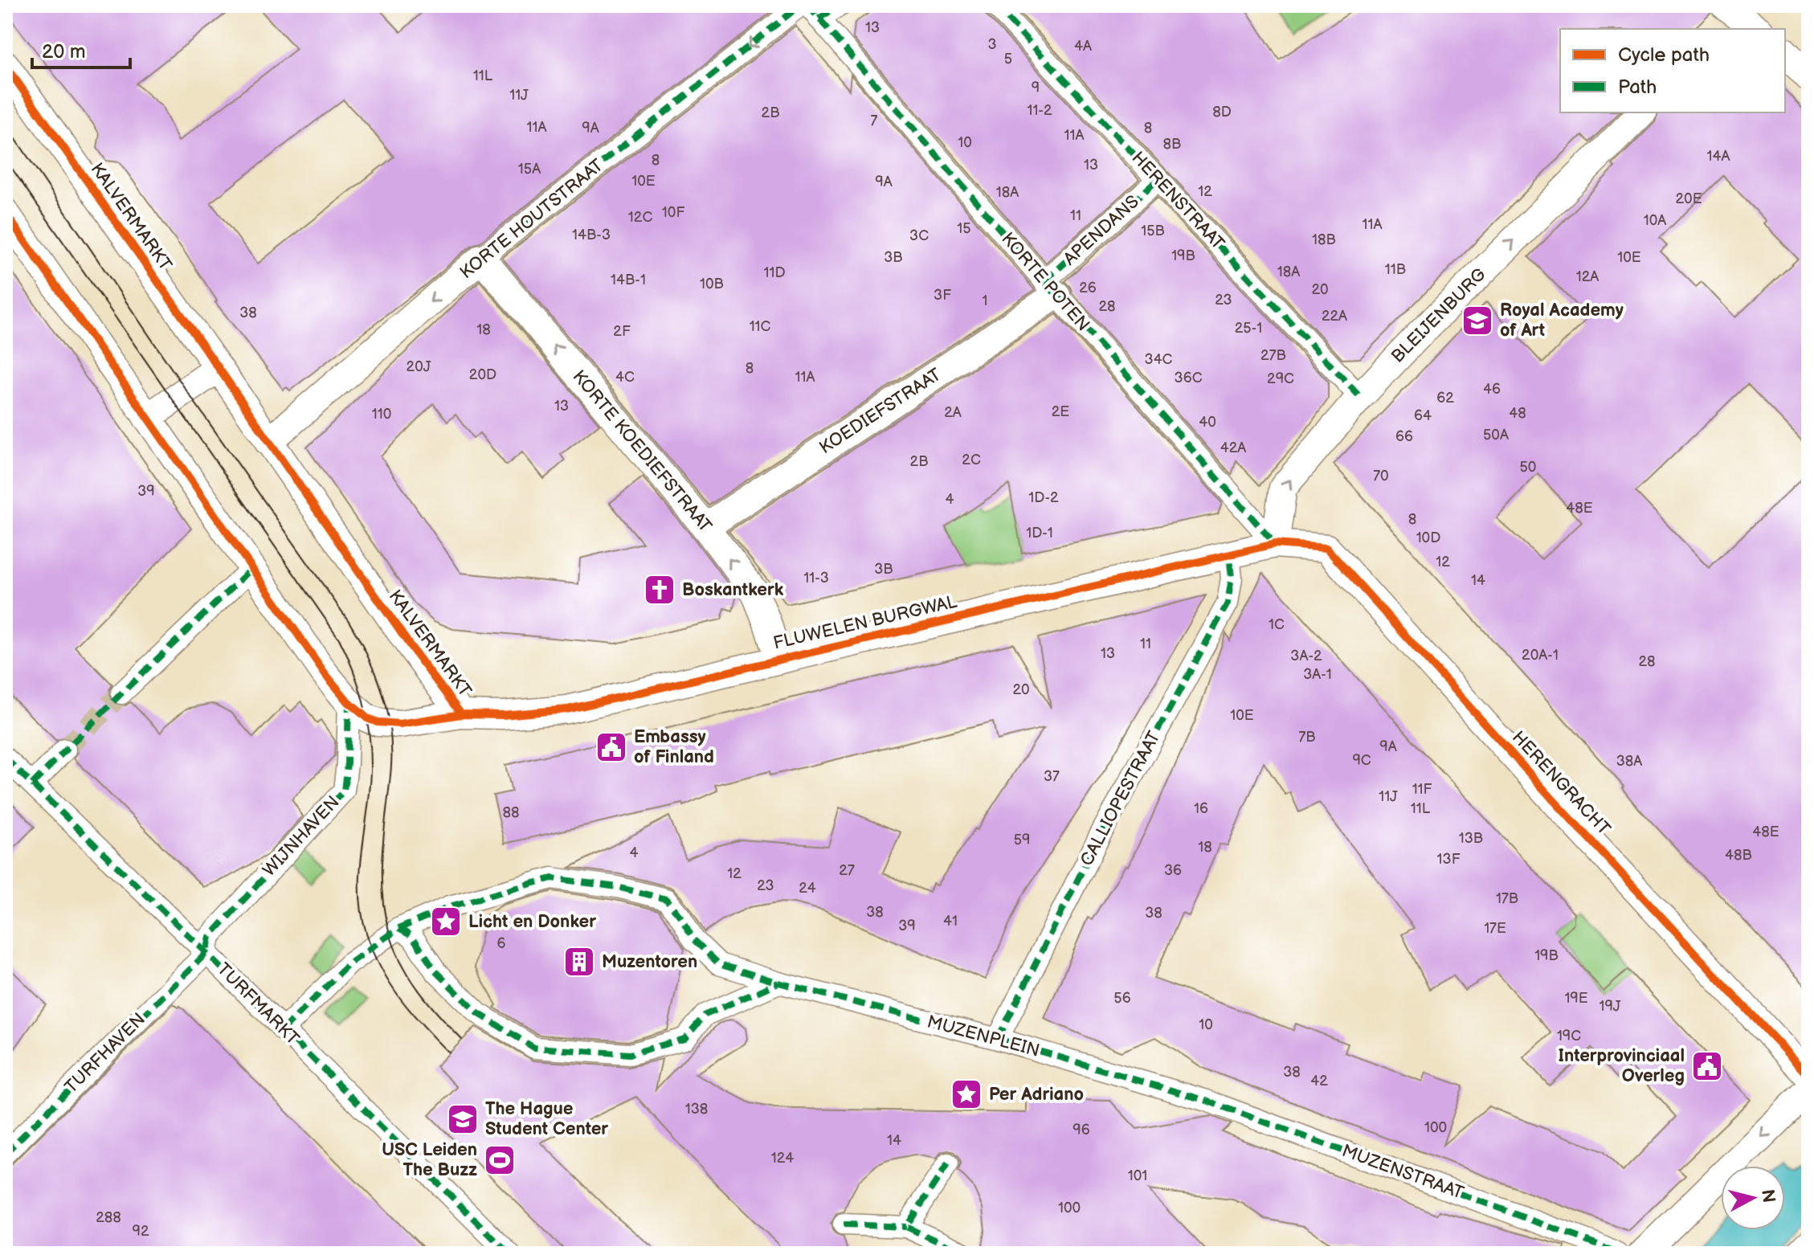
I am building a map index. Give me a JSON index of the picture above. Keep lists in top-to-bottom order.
{
  "streets": {
    "street": [
      "HERENSTRAAT",
      "KALVERMARKT",
      "KORTE HOUTSTRAAT",
      "APENDANS",
      "KORTE POTEN",
      "BLEIJENBURG",
      "KOEDIEFSTRAAT",
      "KORTE KOEDIEFSTRAAT",
      "FLUWELEN BURGWAL",
      "HERENGRACHT",
      "CALLIOPESTRAAT",
      "WIJNHAVEN",
      "TURFMARKT",
      "MUZENPLEIN",
      "TURFHAVEN",
      "MUZENSTRAAT"
    ]
  },
  "crossings": [
    ["HERENSTRAAT", "APENDANS"],
    ["HERENSTRAAT", "BLEIJENBURG"],
    ["KALVERMARKT", "KORTE HOUTSTRAAT"],
    ["KALVERMARKT", "FLUWELEN BURGWAL"],
    ["KALVERMARKT", "WIJNHAVEN"],
    ["KORTE HOUTSTRAAT", "KORTE KOEDIEFSTRAAT"],
    ["APENDANS", "KORTE POTEN"],
    ["APENDANS", "KOEDIEFSTRAAT"],
    ["KORTE POTEN", "BLEIJENBURG"],
    ["KORTE POTEN", "KOEDIEFSTRAAT"],
    ["KORTE POTEN", "FLUWELEN BURGWAL"],
    ["KORTE POTEN", "HERENGRACHT"],
    ["BLEIJENBURG", "FLUWELEN BURGWAL"],
    ["BLEIJENBURG", "HERENGRACHT"],
    ["KOEDIEFSTRAAT", "KORTE KOEDIEFSTRAAT"],
    ["KORTE KOEDIEFSTRAAT", "FLUWELEN BURGWAL"],
    ["FLUWELEN BURGWAL", "HERENGRACHT"],
    ["FLUWELEN BURGWAL", "CALLIOPESTRAAT"],
    ["CALLIOPESTRAAT", "MUZENPLEIN"],
    ["WIJNHAVEN", "TURFMARKT"],
    ["WIJNHAVEN", "TURFHAVEN"],
    ["TURFMARKT", "TURFHAVEN"],
    ["MUZENPLEIN", "MUZENSTRAAT"]
  ],
  "one_way": ["KORTE HOUTSTRAAT", "BLEIJENBURG", "KORTE KOEDIEFSTRAAT"],
  "places": {
    "school or university": ["Royal Academy of Art", "The Hague Student Center"],
    "church": ["Boskantkerk"],
    "public building": ["Embassy of Finland", "Interprovinciaal Overleg"],
    "place": ["Licht en Donker", "Per Adriano"],
    "building": ["Muzentoren"],
    "sports": ["USC Leiden The Buzz"]
  },
  "house_numbers": [
    "13",
    "3",
    "4A",
    "5",
    "11L",
    "9",
    "11J",
    "11-2",
    "8D",
    "2B",
    "7",
    "11A",
    "9A",
    "8",
    "11A",
    "10",
    "8B",
    "14A",
    "8",
    "13",
    "15A",
    "10E",
    "9A",
    "12",
    "18A",
    "20E",
    "10F",
    "11",
    "12C",
    "10A",
    "11A",
    "15",
    "15B",
    "14B-3",
    "3C",
    "18B",
    "19B",
    "3B",
    "10E",
    "11B",
    "18A",
    "11D",
    "12A",
    "14B-1",
    "10B",
    "26",
    "20",
    "3F",
    "23",
    "1",
    "28",
    "38",
    "22A",
    "11C",
    "25-1",
    "18",
    "2F",
    "27B",
    "34C",
    "20J",
    "8",
    "20D",
    "4C",
    "11A",
    "36C",
    "29C",
    "46",
    "62",
    "13",
    "2E",
    "2A",
    "48",
    "110",
    "64",
    "40",
    "50A",
    "66",
    "42A",
    "2C",
    "2B",
    "50",
    "70",
    "39",
    "1D-2",
    "4",
    "48E",
    "8",
    "1D-1",
    "10D",
    "12",
    "3B",
    "11-3",
    "14",
    "1C",
    "11",
    "13",
    "20A-1",
    "3A-2",
    "28",
    "3A-1",
    "20",
    "10E",
    "7B",
    "9A",
    "9C",
    "38A",
    "37",
    "11F",
    "11J",
    "16",
    "11L",
    "88",
    "48E",
    "13B",
    "59",
    "18",
    "4",
    "48B",
    "13F",
    "27",
    "36",
    "12",
    "23",
    "24",
    "17B",
    "38",
    "38",
    "41",
    "39",
    "17E",
    "6",
    "19B",
    "56",
    "19E",
    "19J",
    "10",
    "19C",
    "38",
    "42",
    "138",
    "100",
    "96",
    "14",
    "124",
    "101",
    "100",
    "288",
    "92"
  ],
  "legend": ["Cycle path", "Path"],
  "scale_bar": "20 m",
  "north": "right"
}
